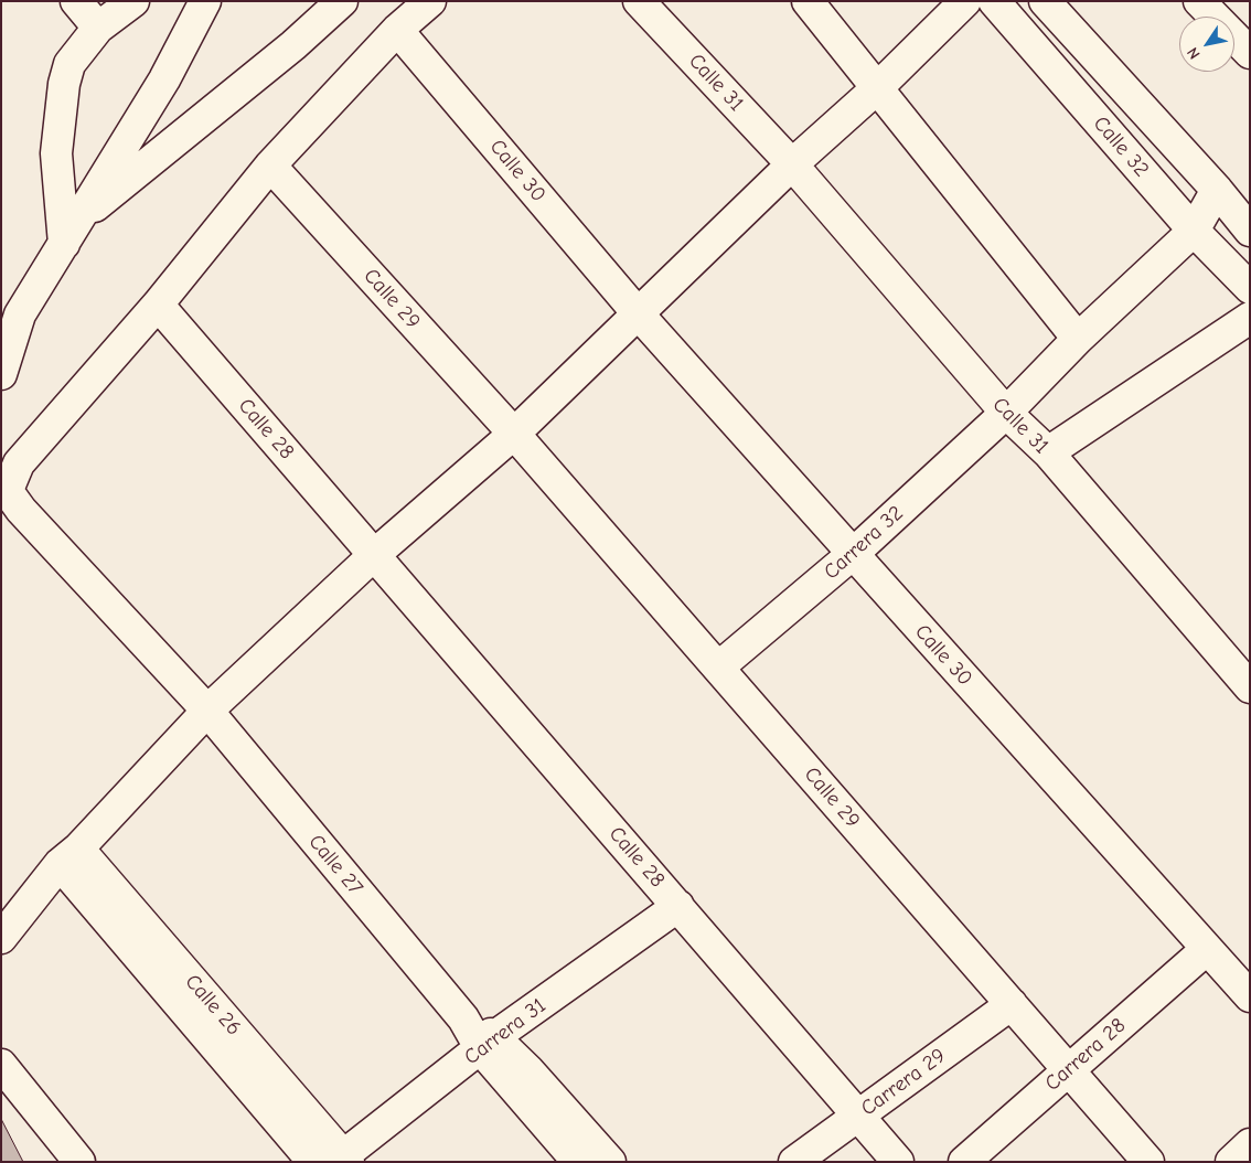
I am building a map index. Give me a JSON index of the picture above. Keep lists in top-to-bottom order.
{
  "streets": {
    "street": [
      "Calle 31",
      "Calle 32",
      "Calle 30",
      "Calle 29",
      "Calle 28",
      "Carrera 32",
      "Calle 27",
      "Calle 26",
      "Carrera 31",
      "Carrera 28",
      "Carrera 29"
    ]
  },
  "crossings": [
    ["Calle 31", "Carrera 32"],
    ["Calle 32", "Carrera 32"],
    ["Calle 30", "Carrera 32"],
    ["Calle 30", "Carrera 28"],
    ["Calle 29", "Carrera 32"],
    ["Calle 29", "Carrera 28"],
    ["Calle 29", "Carrera 29"],
    ["Calle 28", "Carrera 31"],
    ["Calle 28", "Carrera 29"],
    ["Calle 27", "Carrera 31"],
    ["Calle 26", "Carrera 31"]
  ],
  "north": "bottom left"
}
